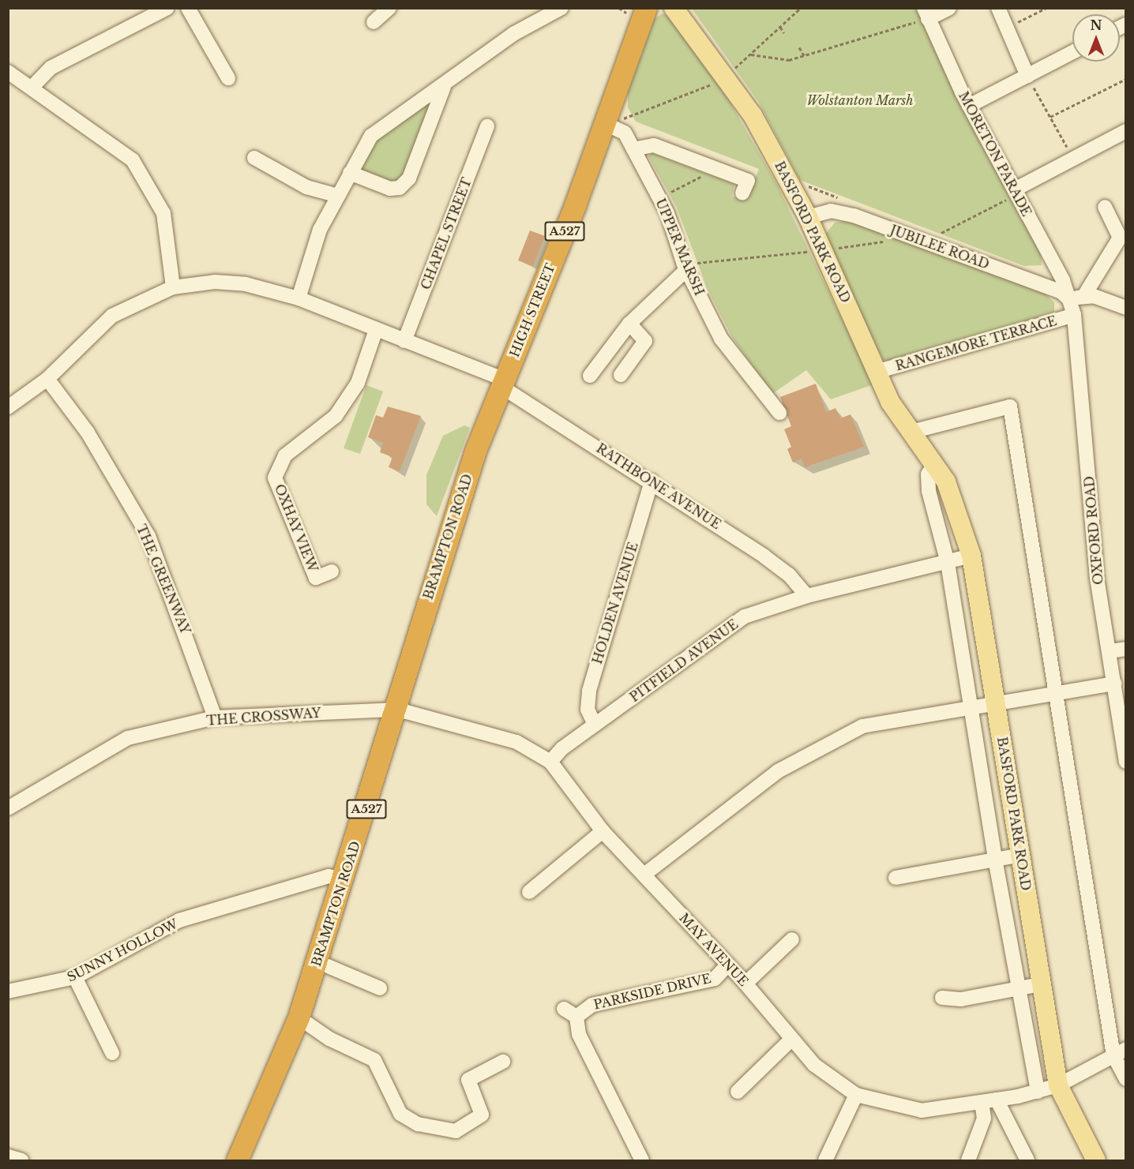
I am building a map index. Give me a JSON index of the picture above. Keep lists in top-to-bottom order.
{
  "streets": {
    "highway": ["A527", "HIGH STREET", "BRAMPTON ROAD"],
    "main road": ["BASFORD PARK ROAD"],
    "street": [
      "MORETON PARADE",
      "CHAPEL STREET",
      "UPPER MARSH",
      "JUBILEE ROAD",
      "RANGEMORE TERRACE",
      "RATHBONE AVENUE",
      "OXHAY VIEW",
      "OXFORD ROAD",
      "THE GREENWAY",
      "HOLDEN AVENUE",
      "PITFIELD AVENUE",
      "THE CROSSWAY",
      "MAY AVENUE",
      "SUNNY HOLLOW",
      "PARKSIDE DRIVE"
    ]
  },
  "crossings": [
    ["MORETON PARADE", "JUBILEE ROAD"],
    ["MORETON PARADE", "OXFORD ROAD"],
    ["BASFORD PARK ROAD", "JUBILEE ROAD"],
    ["BASFORD PARK ROAD", "RANGEMORE TERRACE"],
    ["BASFORD PARK ROAD", "PITFIELD AVENUE"],
    ["BASFORD PARK ROAD", "MAY AVENUE"],
    ["CHAPEL STREET", "RATHBONE AVENUE"],
    ["UPPER MARSH", "HIGH STREET"],
    ["JUBILEE ROAD", "OXFORD ROAD"],
    ["HIGH STREET", "RATHBONE AVENUE"],
    ["HIGH STREET", "BRAMPTON ROAD"],
    ["RANGEMORE TERRACE", "OXFORD ROAD"],
    ["RATHBONE AVENUE", "OXHAY VIEW"],
    ["RATHBONE AVENUE", "HOLDEN AVENUE"],
    ["RATHBONE AVENUE", "PITFIELD AVENUE"],
    ["BRAMPTON ROAD", "THE CROSSWAY"],
    ["BRAMPTON ROAD", "MAY AVENUE"],
    ["BRAMPTON ROAD", "SUNNY HOLLOW"],
    ["THE GREENWAY", "THE CROSSWAY"],
    ["HOLDEN AVENUE", "PITFIELD AVENUE"],
    ["PITFIELD AVENUE", "MAY AVENUE"],
    ["THE CROSSWAY", "MAY AVENUE"],
    ["MAY AVENUE", "PARKSIDE DRIVE"]
  ],
  "parks": ["Wolstanton Marsh"],
  "north": "top"
}
